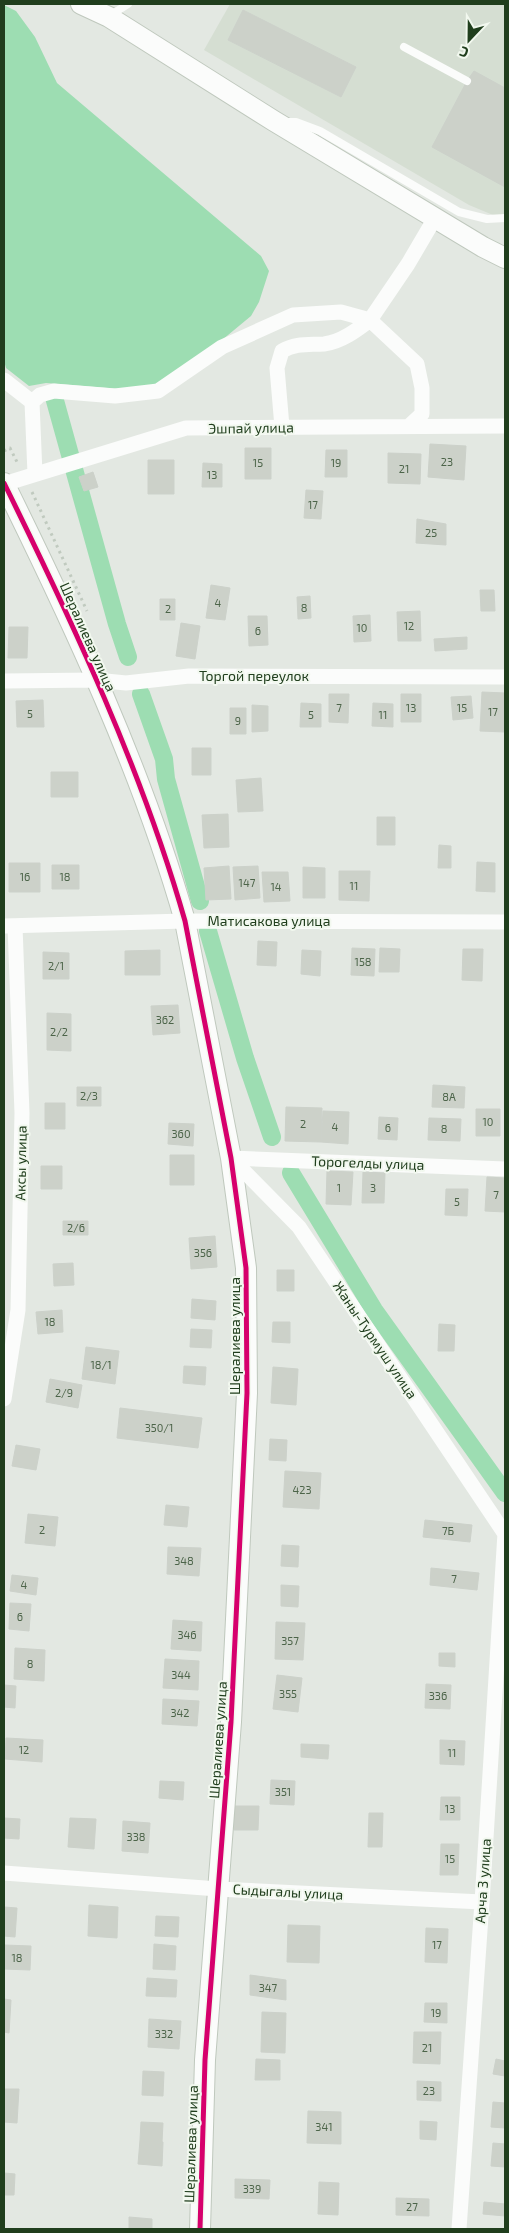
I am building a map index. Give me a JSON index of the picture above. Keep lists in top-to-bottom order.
{
  "streets": {
    "street": [
      "Эшпай улица",
      "Шералиева улица",
      "Торгой переулок",
      "Матисакова улица",
      "Аксы улица",
      "Торогелды улица",
      "Жаны-Турмуш улица",
      "Арча 3 улица",
      "Сыдыгалы улица"
    ]
  },
  "crossings": [
    ["Эшпай улица", "Шералиева улица"],
    ["Шералиева улица", "Торгой переулок"],
    ["Шералиева улица", "Матисакова улица"],
    ["Шералиева улица", "Торогелды улица"],
    ["Шералиева улица", "Жаны-Турмуш улица"],
    ["Шералиева улица", "Сыдыгалы улица"],
    ["Матисакова улица", "Аксы улица"],
    ["Торогелды улица", "Жаны-Турмуш улица"],
    ["Жаны-Турмуш улица", "Арча 3 улица"],
    ["Арча 3 улица", "Сыдыгалы улица"]
  ],
  "house_numbers": [
    "23",
    "15",
    "19",
    "21",
    "13",
    "17",
    "25",
    "4",
    "8",
    "2",
    "12",
    "10",
    "6",
    "7",
    "13",
    "15",
    "17",
    "5",
    "5",
    "11",
    "9",
    "16",
    "18",
    "147",
    "11",
    "14",
    "158",
    "2/1",
    "362",
    "2/2",
    "2/3",
    "8А",
    "10",
    "2",
    "4",
    "6",
    "8",
    "360",
    "1",
    "3",
    "7",
    "5",
    "2/6",
    "356",
    "18",
    "18/1",
    "2/9",
    "350/1",
    "423",
    "2",
    "7Б",
    "348",
    "7",
    "4",
    "6",
    "346",
    "357",
    "8",
    "344",
    "355",
    "336",
    "342",
    "12",
    "11",
    "351",
    "13",
    "338",
    "15",
    "17",
    "18",
    "347",
    "19",
    "332",
    "21",
    "23",
    "341",
    "339",
    "27"
  ],
  "north": "bottom"
}
